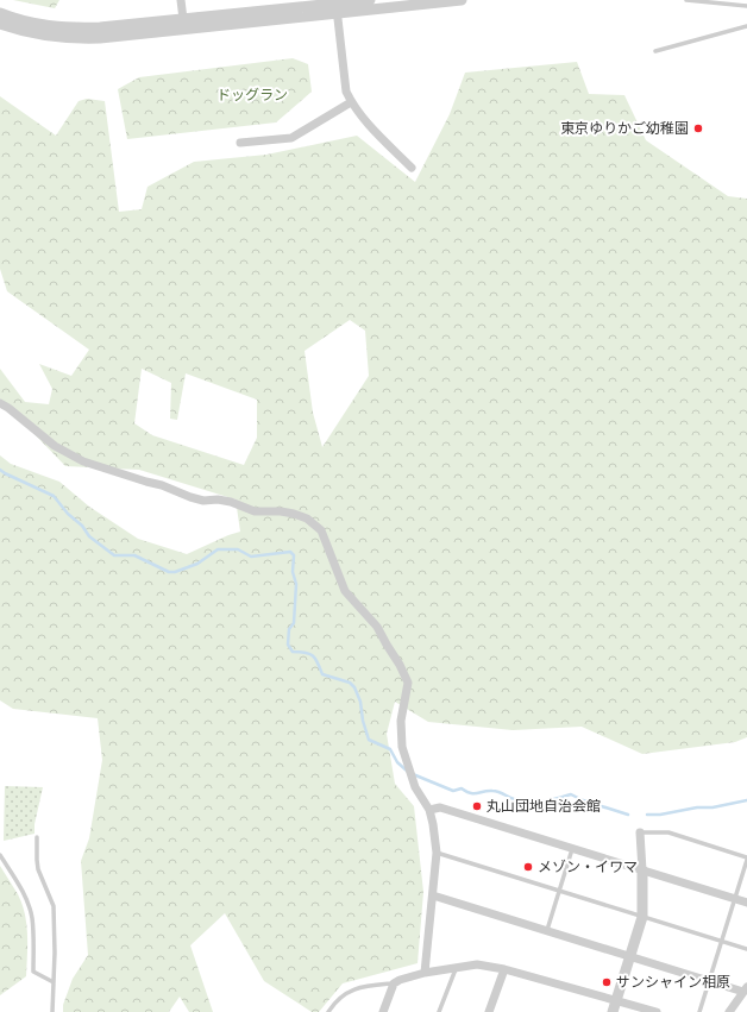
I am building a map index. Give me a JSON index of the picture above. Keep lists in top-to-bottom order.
{
  "parks": ["ドッグラン"],
  "places": [
    "東京ゆりかご幼稚園",
    "丸山団地自治会館",
    "メゾン・イワマ",
    "サンシャイン相原"
  ]
}
